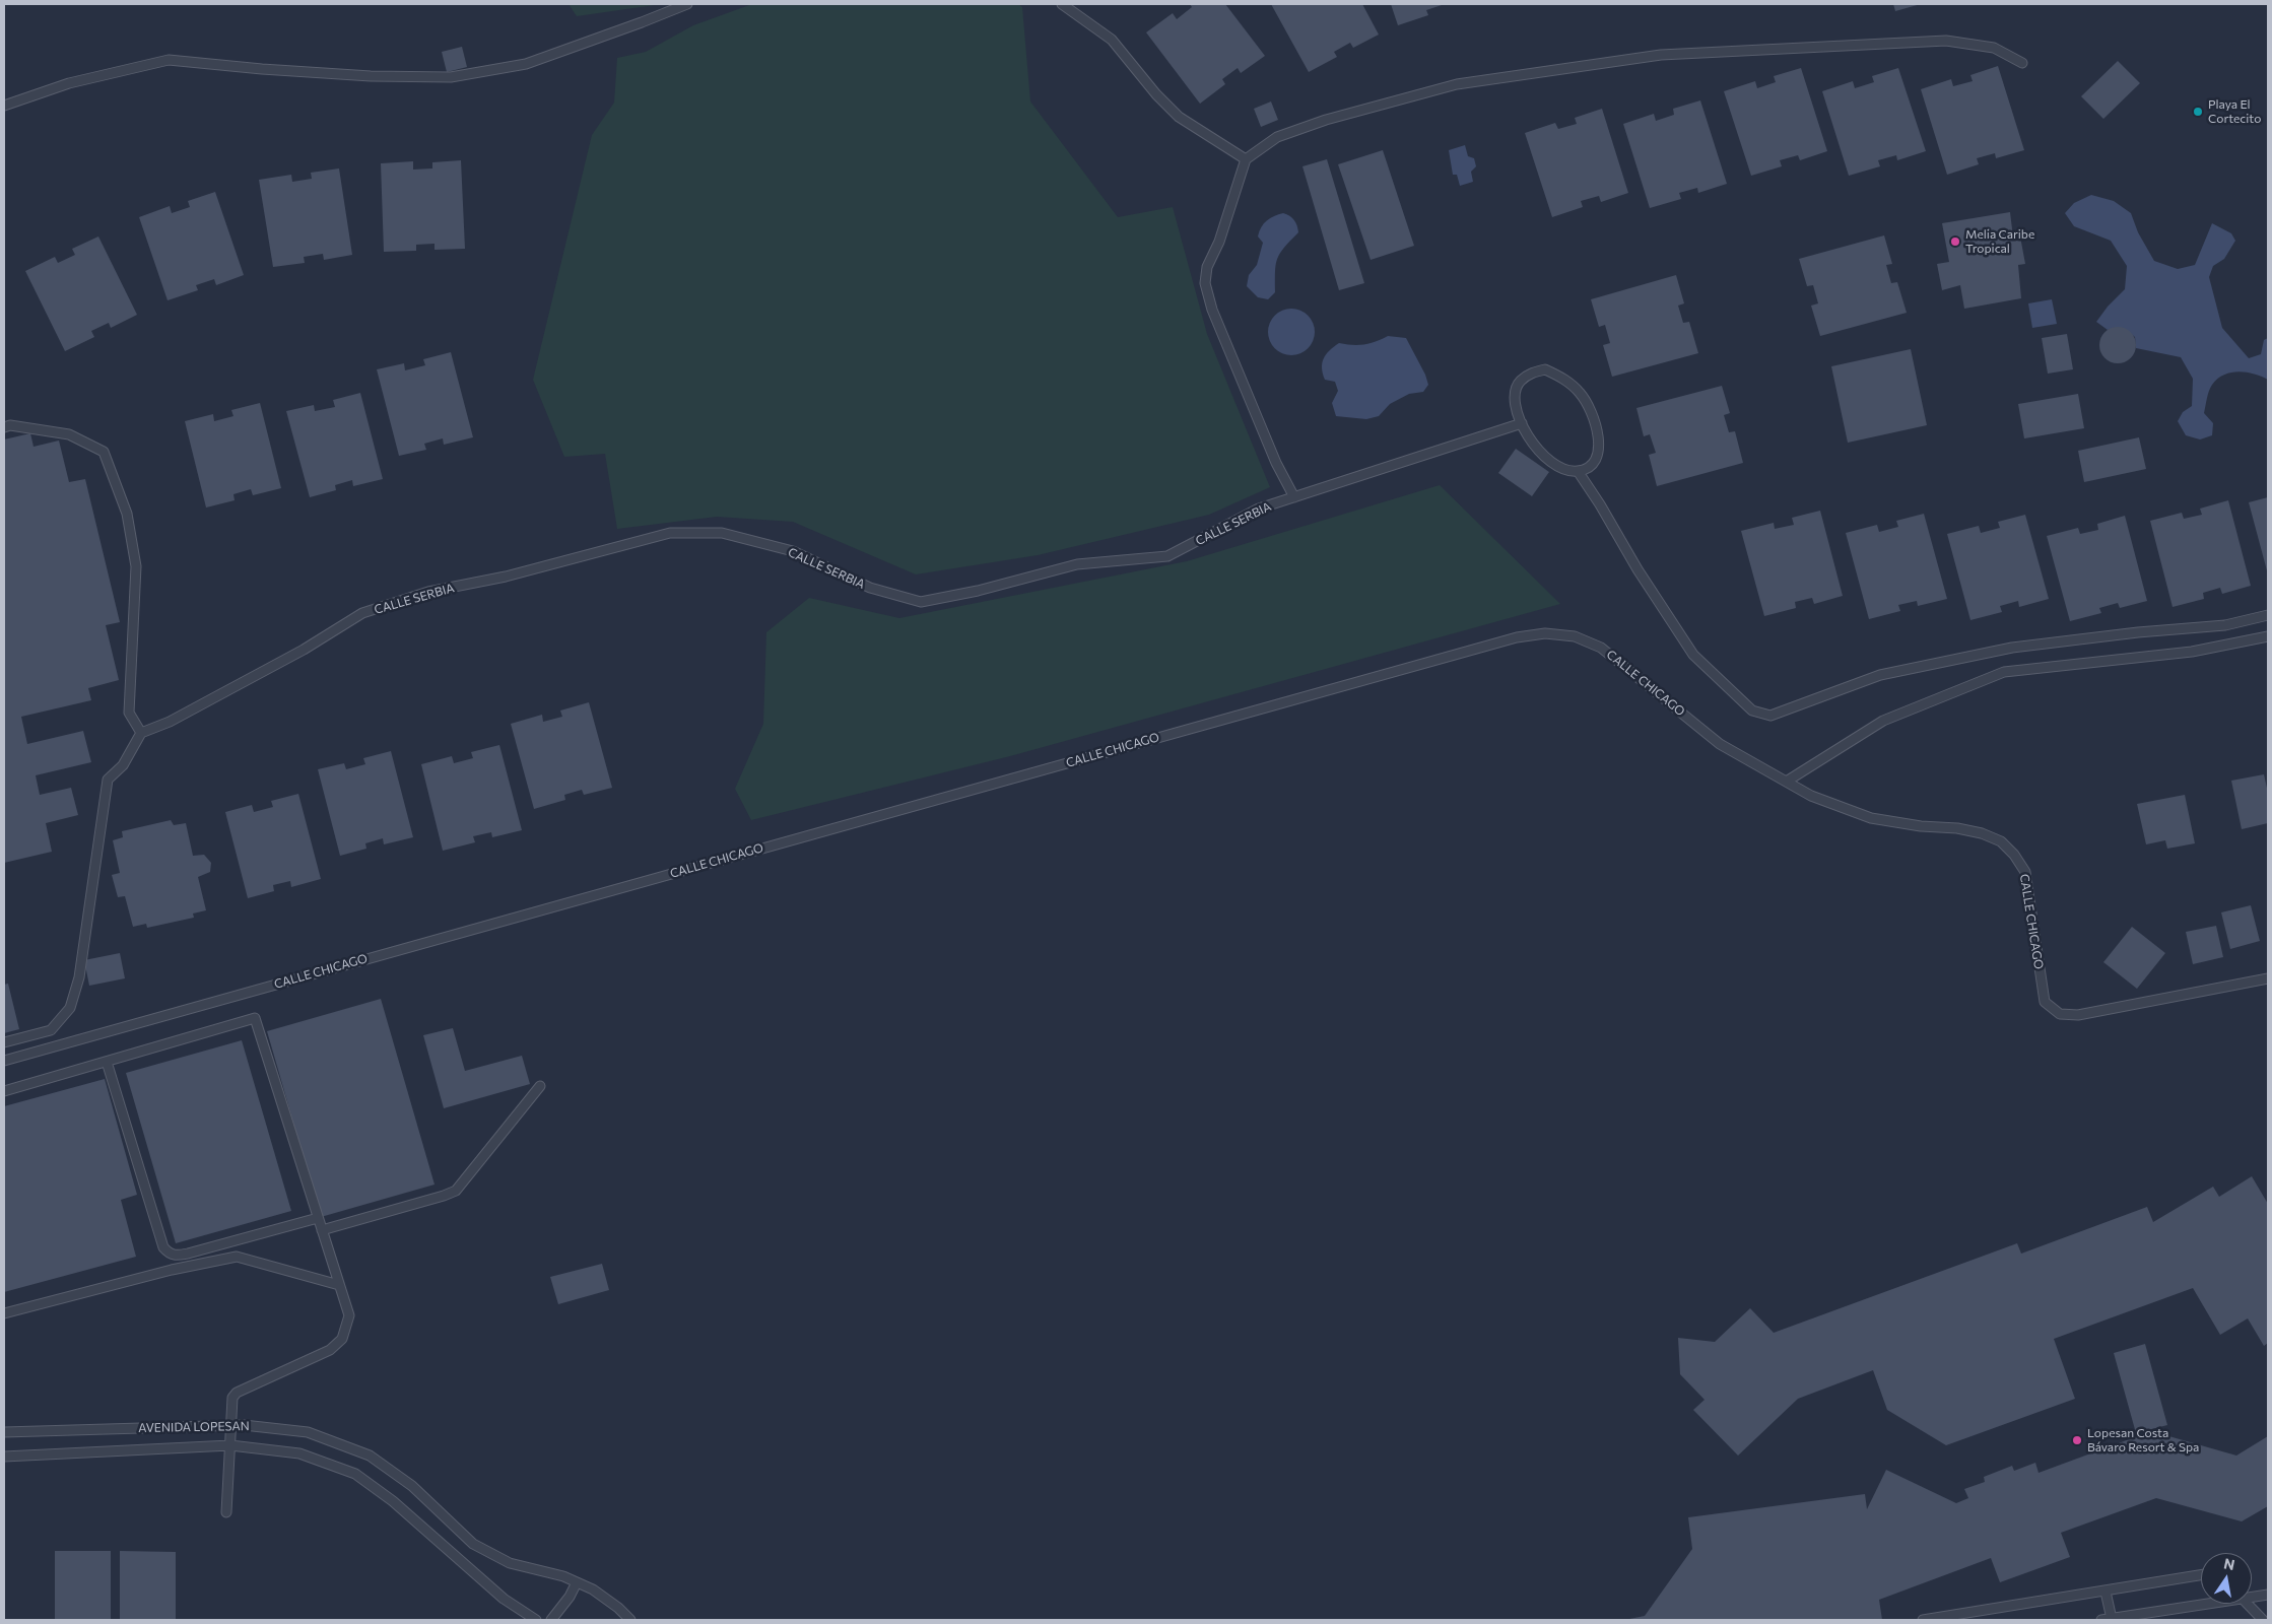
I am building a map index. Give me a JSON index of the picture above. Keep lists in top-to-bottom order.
{
  "streets": {
    "lane": ["CALLE SERBIA", "CALLE CHICAGO", "AVENIDA LOPESAN"]
  },
  "places": ["Playa El Cortecito", "Melia Caribe Tropical", "Lopesan Costa Bávaro Resort & Spa"],
  "north": "top"
}
